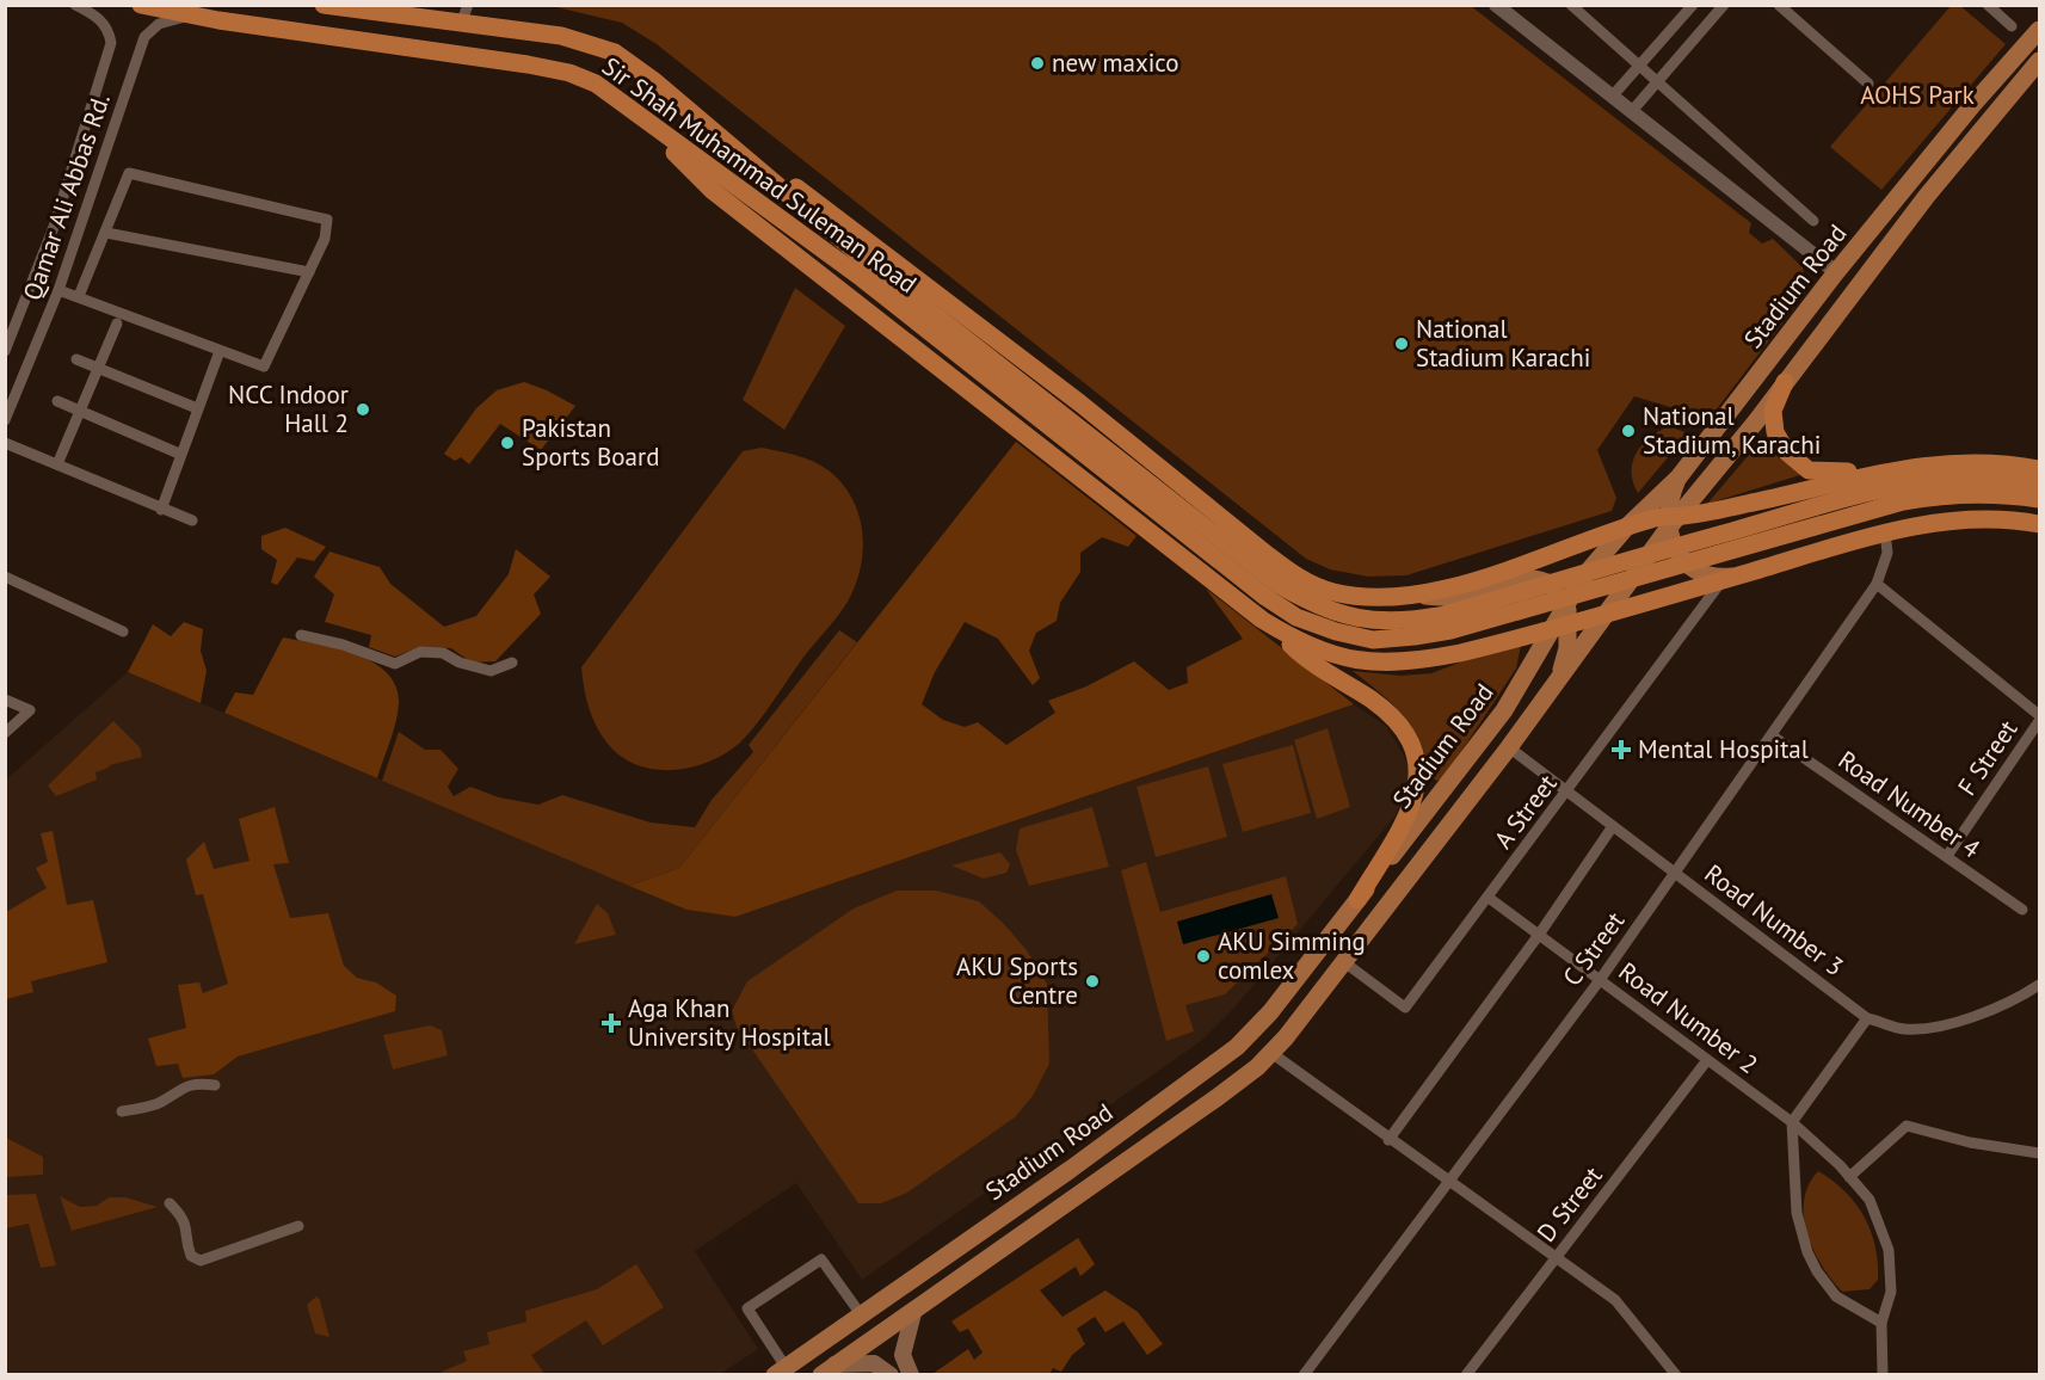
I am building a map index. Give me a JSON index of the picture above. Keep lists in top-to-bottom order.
{
  "streets": {
    "highway": ["Sir Shah Muhammad Suleman Road"],
    "main road": ["Stadium Road"],
    "street": [
      "Qamar Ali Abbas Rd.",
      "F Street",
      "Road Number 4",
      "A Street",
      "Road Number 3",
      "C Street",
      "Road Number 2",
      "D Street"
    ]
  },
  "crossings": [
    ["Sir Shah Muhammad Suleman Road", "Qamar Ali Abbas Rd."],
    ["Stadium Road", "A Street"],
    ["Stadium Road", "Road Number 3"],
    ["F Street", "Road Number 4"],
    ["Road Number 4", "C Street"],
    ["A Street", "Road Number 3"],
    ["A Street", "Road Number 2"],
    ["Road Number 3", "C Street"],
    ["C Street", "Road Number 2"],
    ["Road Number 2", "D Street"]
  ],
  "parks": ["AOHS Park"],
  "places": {
    "other": [
      "new maxico",
      "National Stadium Karachi",
      "NCC Indoor Hall 2",
      "National Stadium, Karachi",
      "Pakistan Sports Board",
      "AKU Simming comlex",
      "AKU Sports Centre"
    ],
    "health": ["Mental Hospital", "Aga Khan University Hospital"]
  }
}
